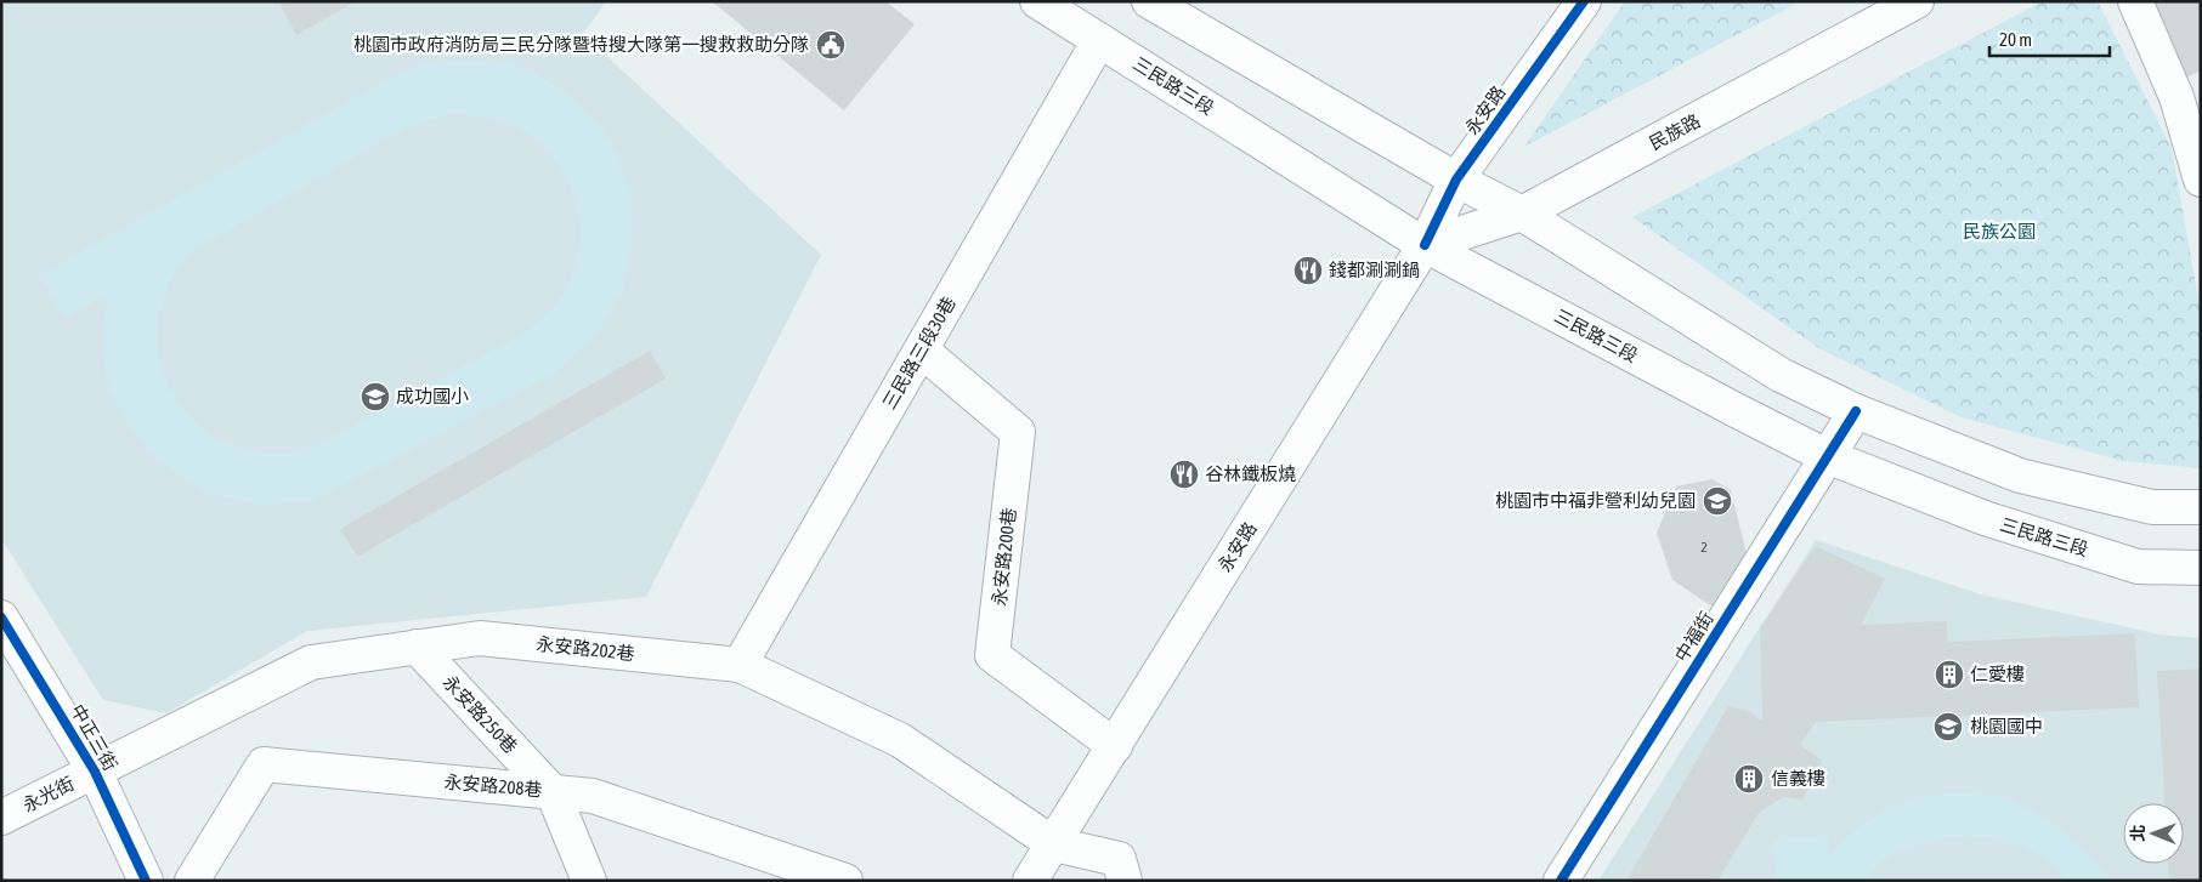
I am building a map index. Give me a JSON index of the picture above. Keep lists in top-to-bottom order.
{
  "streets": {
    "main road": [
      "三民路三段",
      "永安路",
      "民族路",
      "三民路三段30巷",
      "永安路200巷",
      "中福街",
      "永安路202巷",
      "永安路250巷",
      "中正三街",
      "永安路208巷",
      "永光街"
    ]
  },
  "crossings": [
    ["三民路三段", "永安路"],
    ["三民路三段", "民族路"],
    ["三民路三段", "三民路三段30巷"],
    ["三民路三段", "中福街"],
    ["永安路", "民族路"],
    ["永安路", "永安路200巷"],
    ["永安路", "永安路202巷"],
    ["三民路三段30巷", "永安路200巷"],
    ["三民路三段30巷", "永安路202巷"],
    ["永安路202巷", "永安路250巷"],
    ["永安路202巷", "中正三街"],
    ["永安路202巷", "永光街"],
    ["永安路250巷", "永安路208巷"],
    ["中正三街", "永光街"]
  ],
  "parks": ["民族公園"],
  "places": {
    "public building": ["桃園市政府消防局三民分隊暨特搜大隊第一搜救救助分隊"],
    "restaurant": ["錢都涮涮鍋", "谷林鐵板燒"],
    "school or university": ["成功國小", "桃園市中福非營利幼兒園", "桃園國中"],
    "building": ["仁愛樓", "信義樓"]
  },
  "house_numbers": ["2"],
  "scale_bar": "20 m",
  "north": "left"
}
